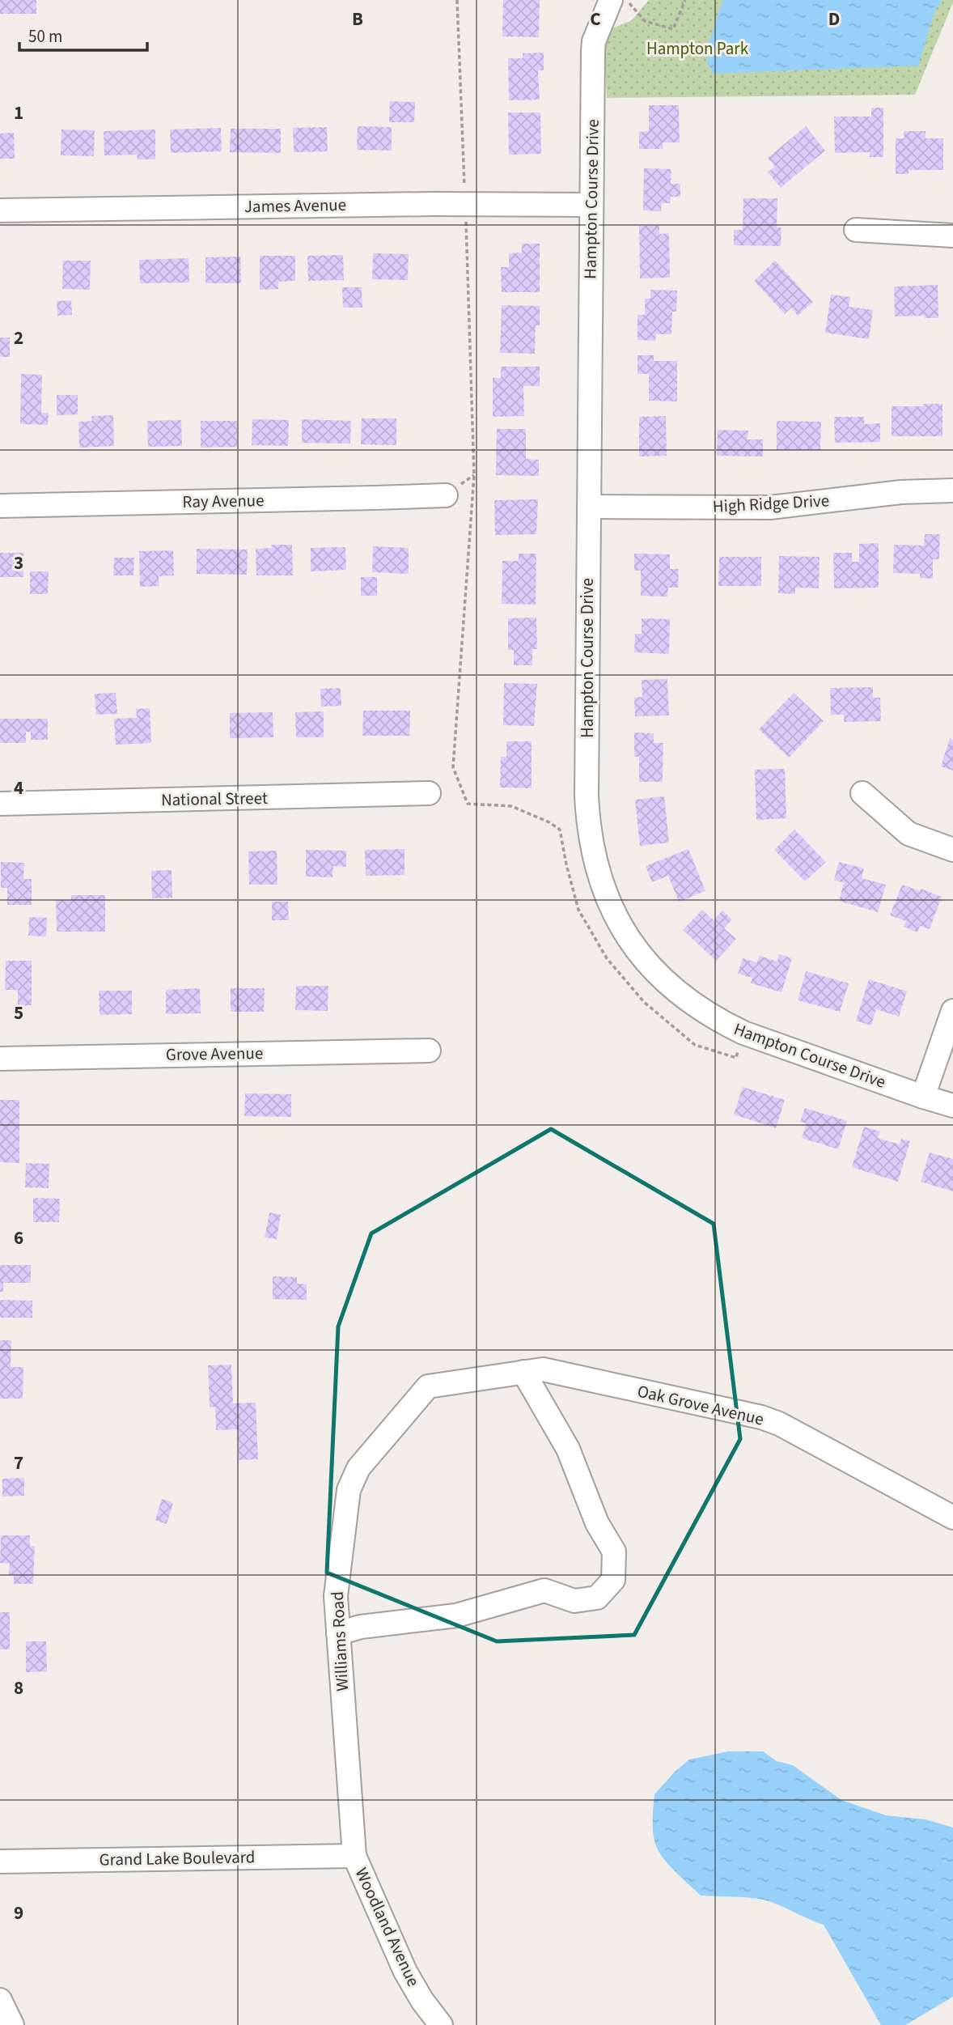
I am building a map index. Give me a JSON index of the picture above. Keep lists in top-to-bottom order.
{
  "streets": {
    "street": [
      "Hampton Course Drive",
      "James Avenue",
      "Ray Avenue",
      "High Ridge Drive",
      "National Street",
      "Grove Avenue",
      "Oak Grove Avenue",
      "Williams Road",
      "Grand Lake Boulevard",
      "Woodland Avenue"
    ]
  },
  "crossings": [
    ["Hampton Course Drive", "James Avenue"],
    ["Hampton Course Drive", "High Ridge Drive"],
    ["Oak Grove Avenue", "Williams Road"],
    ["Williams Road", "Grand Lake Boulevard"],
    ["Williams Road", "Woodland Avenue"],
    ["Grand Lake Boulevard", "Woodland Avenue"]
  ],
  "parks": ["Hampton Park"],
  "scale_bar": "50 m",
  "grid": {
    "columns": ["B", "C", "D"],
    "rows": [
      "1",
      "2",
      "3",
      "4",
      "5",
      "6",
      "7",
      "8",
      "9"
    ]
  }
}
